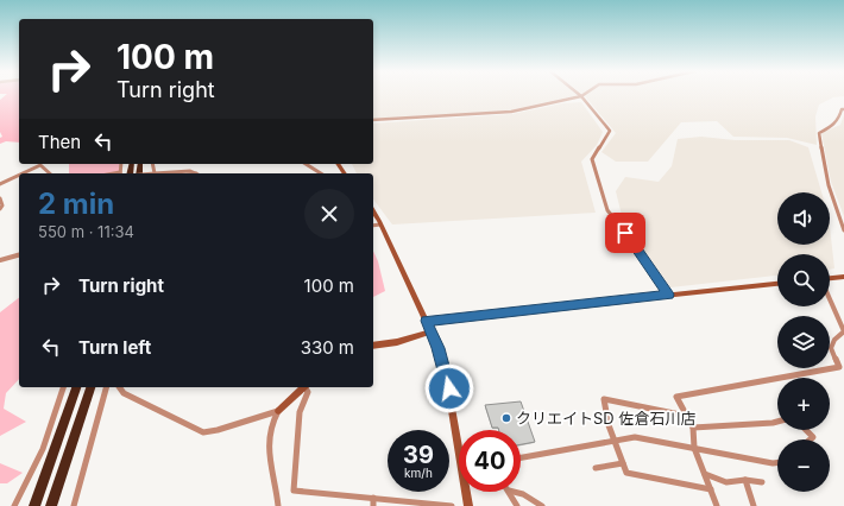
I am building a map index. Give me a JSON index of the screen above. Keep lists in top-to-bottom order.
{
  "places": ["クリエイトSD 佐倉石川店"],
  "page": {
    "turn": ["100 m", "Turn right"],
    "then": "Then",
    "heading": ["2 min", "550 m · 11:34"],
    "map_buttons": ["+", "−"],
    "list": [
      {
        "name": "Turn right",
        "value": "100 m"
      },
      {
        "name": "Turn left",
        "value": "330 m"
      }
    ],
    "speed": "39 km/h",
    "limit": "40"
  }
}
